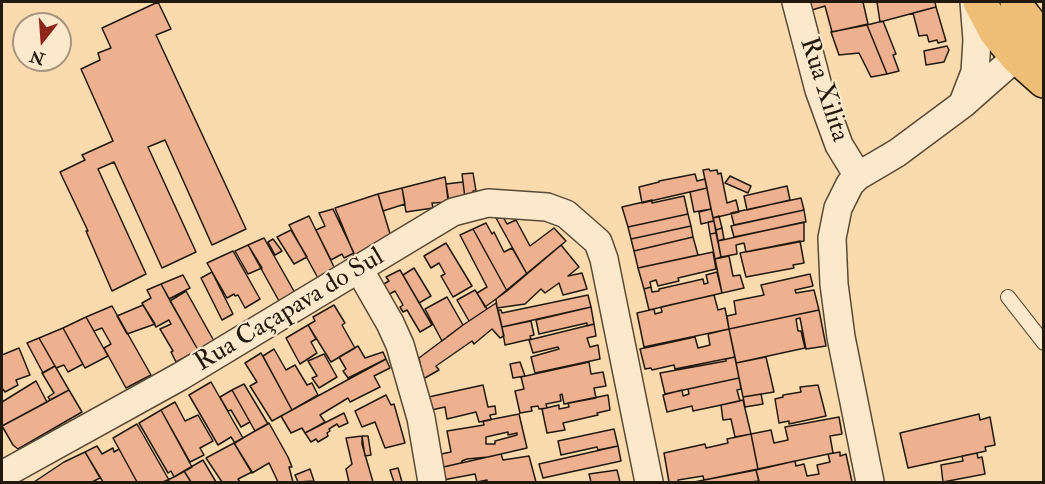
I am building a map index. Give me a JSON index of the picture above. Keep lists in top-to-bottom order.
{
  "streets": {
    "street": ["Rua Xilita", "Rua Caçapava do Sul"]
  },
  "north": "bottom"
}
